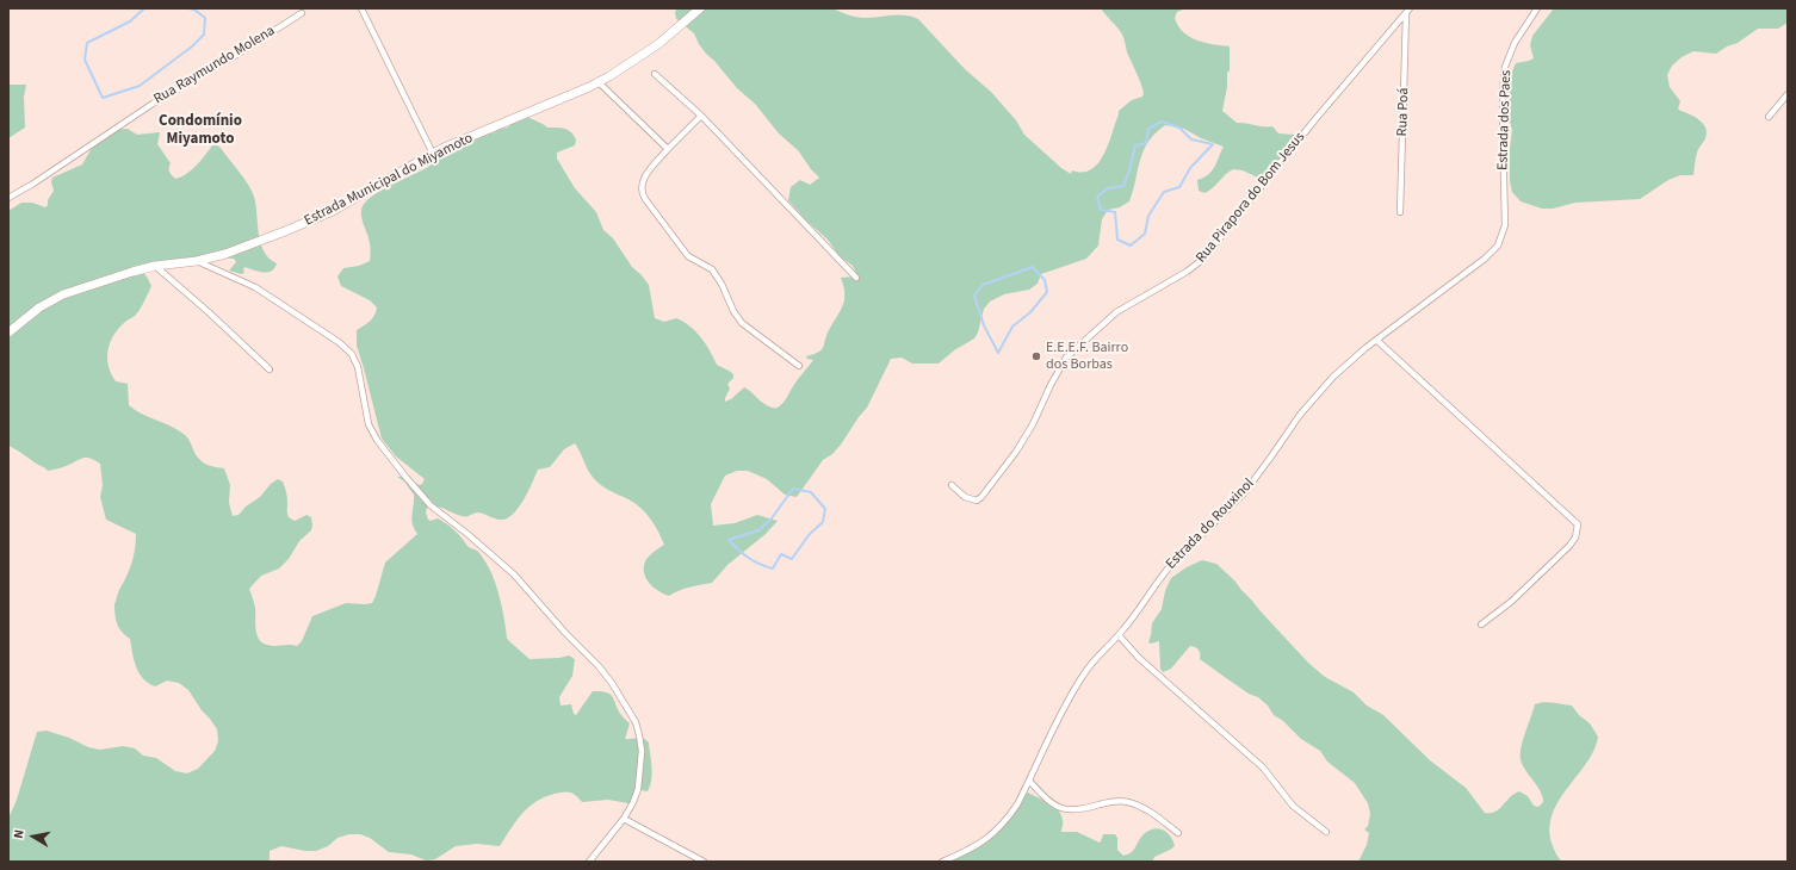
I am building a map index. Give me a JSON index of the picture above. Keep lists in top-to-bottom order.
{
  "streets": {
    "street": [
      "Rua Raymundo Molena",
      "Rua Poá",
      "Estrada dos Paes",
      "Estrada Municipal do Miyamoto",
      "Rua Pirapora do Bom Jesus",
      "Estrada do Rouxinol"
    ]
  },
  "crossings": [
    ["Rua Poá", "Rua Pirapora do Bom Jesus"],
    ["Estrada dos Paes", "Estrada do Rouxinol"]
  ],
  "districts": ["Condomínio Miyamoto"],
  "places": ["E.E.E.F. Bairro dos Borbas"],
  "north": "left"
}
